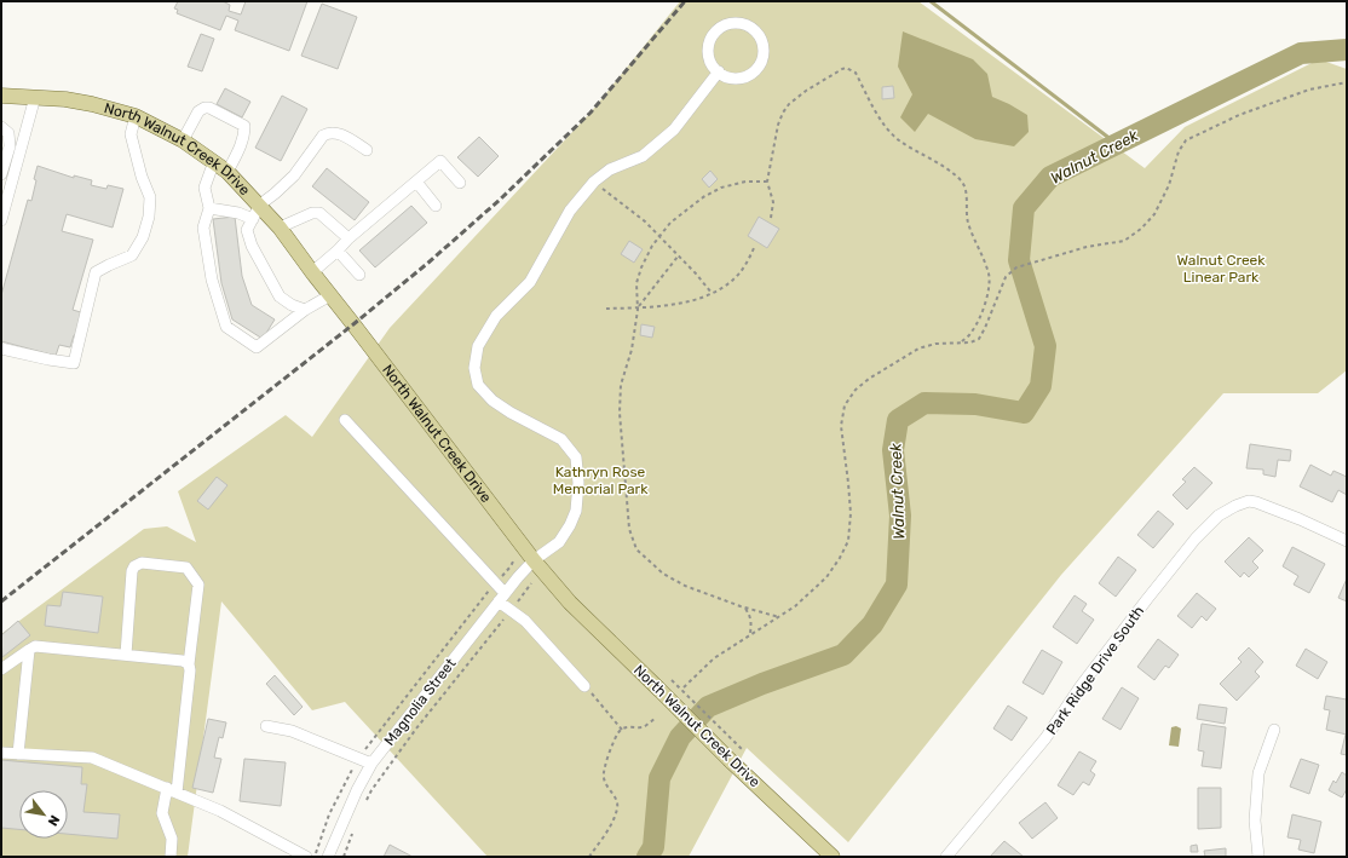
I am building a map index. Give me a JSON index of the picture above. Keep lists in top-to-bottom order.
{
  "streets": {
    "main road": ["North Walnut Creek Drive"],
    "street": ["Park Ridge Drive South", "Magnolia Street"]
  },
  "crossings": [
    ["North Walnut Creek Drive", "Magnolia Street"]
  ],
  "water": ["Walnut Creek"],
  "parks": ["Walnut Creek Linear Park", "Kathryn Rose Memorial Park"],
  "north": "bottom right"
}
